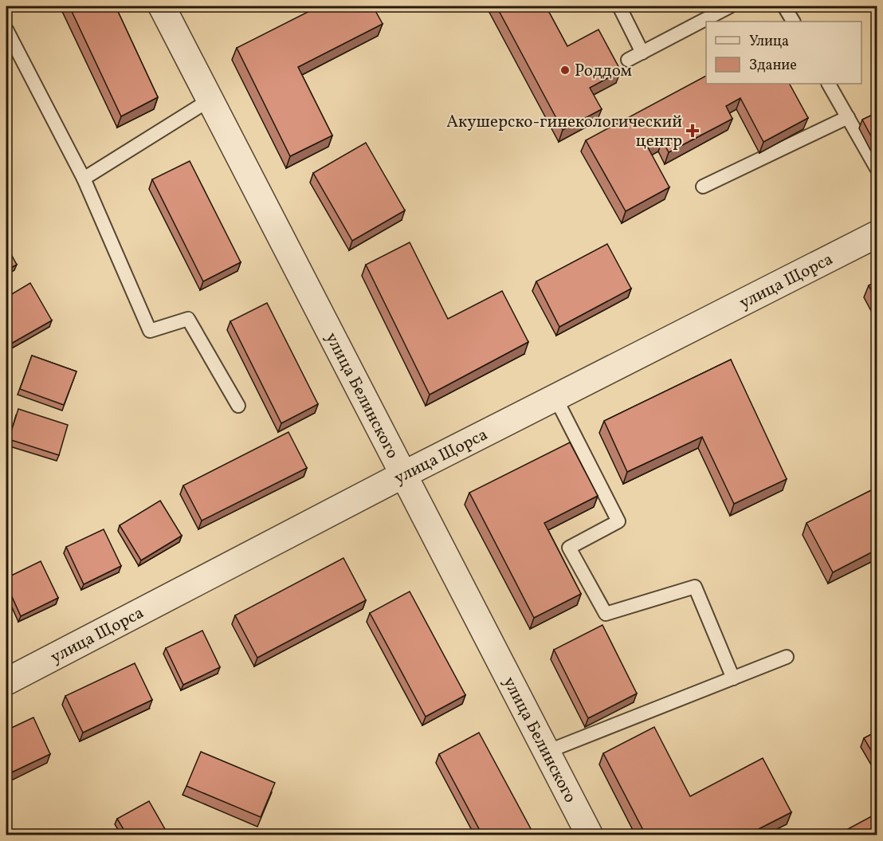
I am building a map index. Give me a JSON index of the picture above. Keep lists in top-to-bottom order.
{
  "streets": {
    "street": ["улица Щорса", "улица Белинского"]
  },
  "crossings": [
    ["улица Щорса", "улица Белинского"]
  ],
  "places": {
    "other": ["Роддом"],
    "health": ["Акушерско-гинекологический центр"]
  },
  "legend": ["Улица", "Здание"]
}
